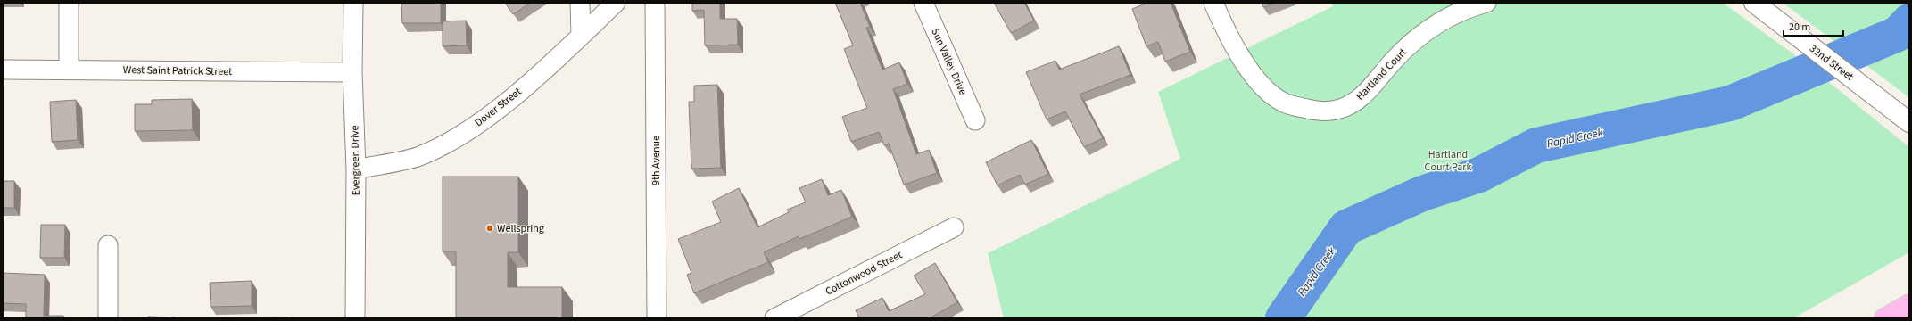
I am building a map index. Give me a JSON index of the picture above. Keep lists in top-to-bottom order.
{
  "streets": {
    "street": [
      "Sun Valley Drive",
      "32nd Street",
      "West Saint Patrick Street",
      "Hartland Court",
      "Dover Street",
      "Evergreen Drive",
      "9th Avenue",
      "Cottonwood Street"
    ]
  },
  "crossings": [
    ["West Saint Patrick Street", "Evergreen Drive"],
    ["Dover Street", "Evergreen Drive"]
  ],
  "water": ["Rapid Creek"],
  "parks": ["Hartland Court Park"],
  "places": ["Wellspring"],
  "scale_bar": "20 m"
}
